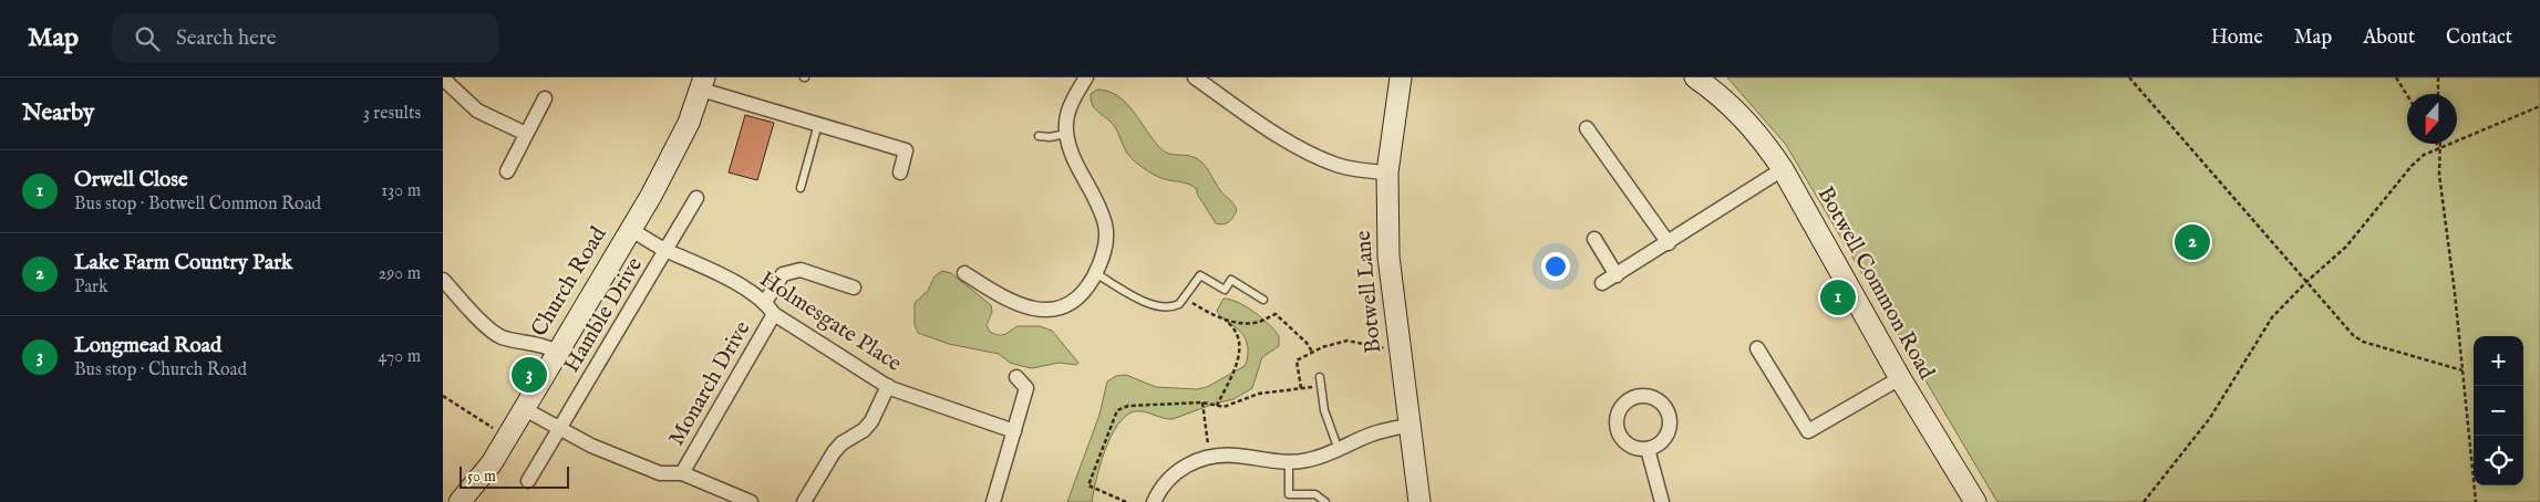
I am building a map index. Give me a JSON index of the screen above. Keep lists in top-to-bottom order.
{
  "streets": {
    "street": [
      "Church Road",
      "Botwell Common Road",
      "Botwell Lane",
      "Hamble Drive",
      "Holmesgate Place",
      "Monarch Drive"
    ]
  },
  "crossings": [
    ["Church Road", "Holmesgate Place"],
    ["Hamble Drive", "Holmesgate Place"],
    ["Holmesgate Place", "Monarch Drive"]
  ],
  "scale_bar": "50 m",
  "north": "bottom",
  "page": {
    "header": "Map",
    "search": "Search here",
    "nav": [
      "Home",
      "Map",
      "About",
      "Contact"
    ],
    "heading": ["Nearby", "3 results"],
    "list": [
      {
        "mark": "1",
        "name": "Orwell Close",
        "note": "Bus stop · Botwell Common Road",
        "value": "130 m"
      },
      {
        "mark": "2",
        "name": "Lake Farm Country Park",
        "note": "Park",
        "value": "290 m"
      },
      {
        "mark": "3",
        "name": "Longmead Road",
        "note": "Bus stop · Church Road",
        "value": "470 m"
      }
    ],
    "pins": ["2", "1", "3"],
    "map_buttons": ["+", "−"],
    "scale": "50 m"
  }
}
